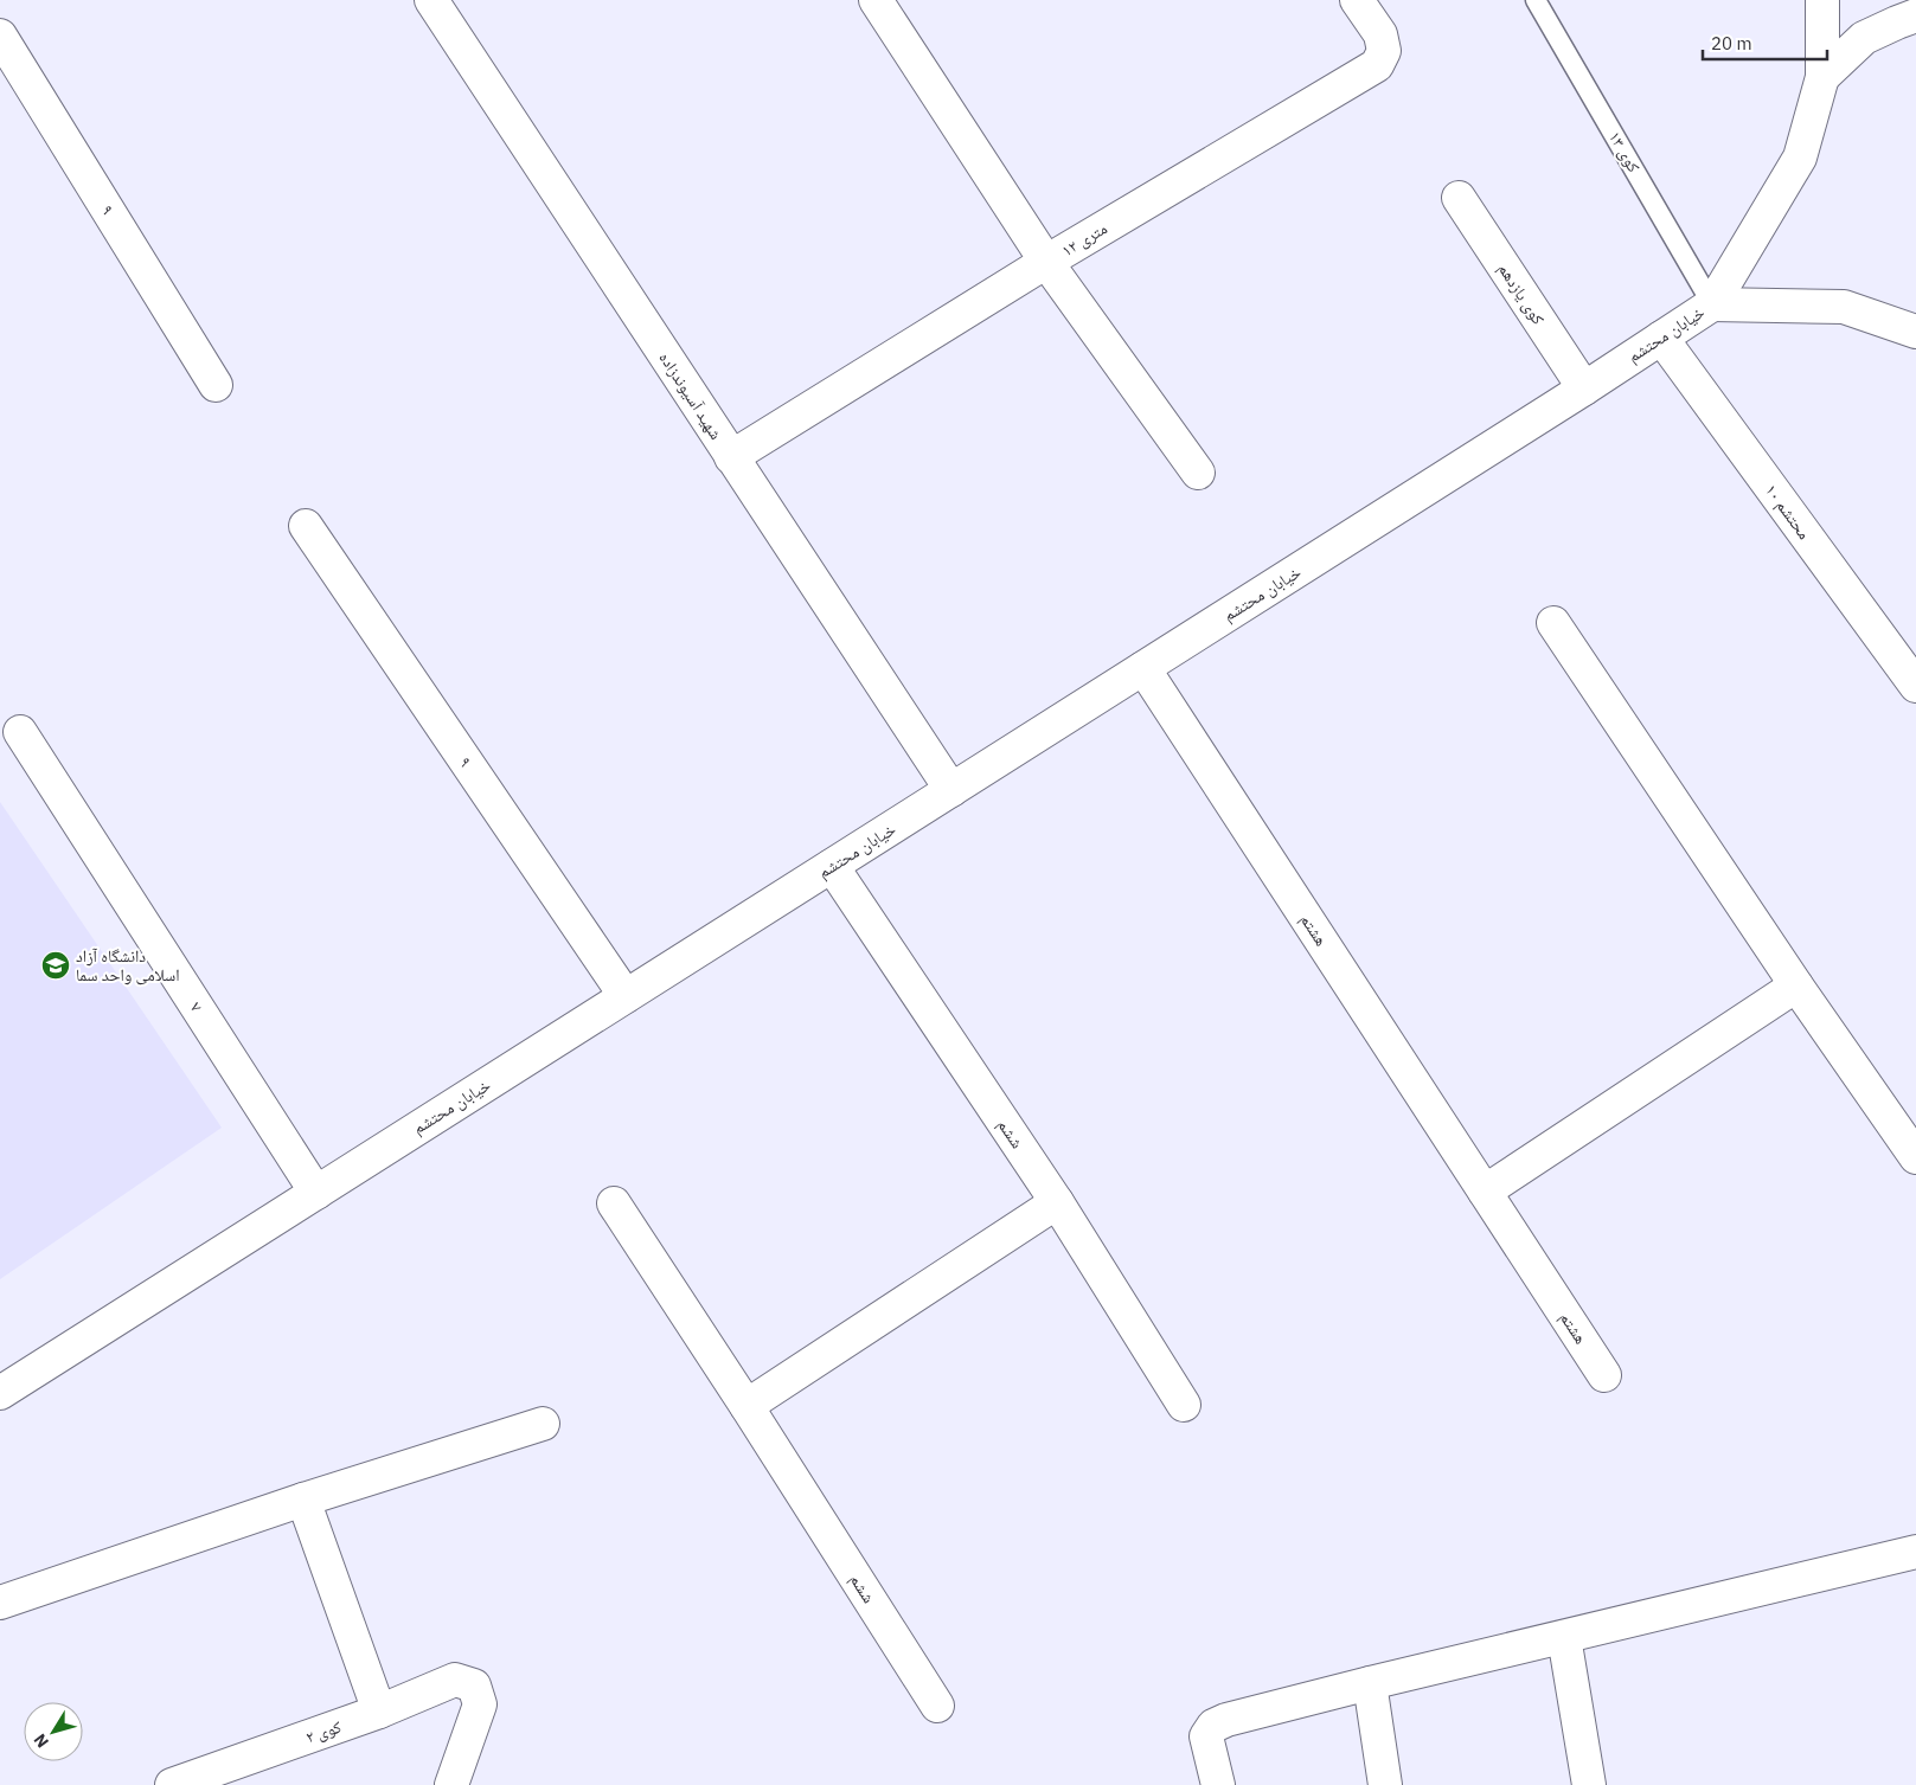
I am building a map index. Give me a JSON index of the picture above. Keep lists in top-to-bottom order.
{
  "streets": {
    "street": [
      "۹",
      "۱۲ متری",
      "کوی یازدهم",
      "خیابان محتشم",
      "شهید آسیوندزاده",
      "محتشم ۱۰",
      "هشتم",
      "۷",
      "ششم",
      "کوی ۲"
    ],
    "lane": ["کوی ۱۳"]
  },
  "crossings": [
    ["کوی ۱۳", "خیابان محتشم"],
    ["۹", "خیابان محتشم"],
    ["۱۲ متری", "شهید آسیوندزاده"],
    ["کوی یازدهم", "خیابان محتشم"],
    ["خیابان محتشم", "شهید آسیوندزاده"],
    ["خیابان محتشم", "محتشم ۱۰"],
    ["خیابان محتشم", "هشتم"],
    ["خیابان محتشم", "۷"],
    ["خیابان محتشم", "ششم"]
  ],
  "places": {
    "school or university": ["دانشگاه آزاد اسلامی واحد سما"]
  },
  "scale_bar": "20 m",
  "north": "bottom left"
}
